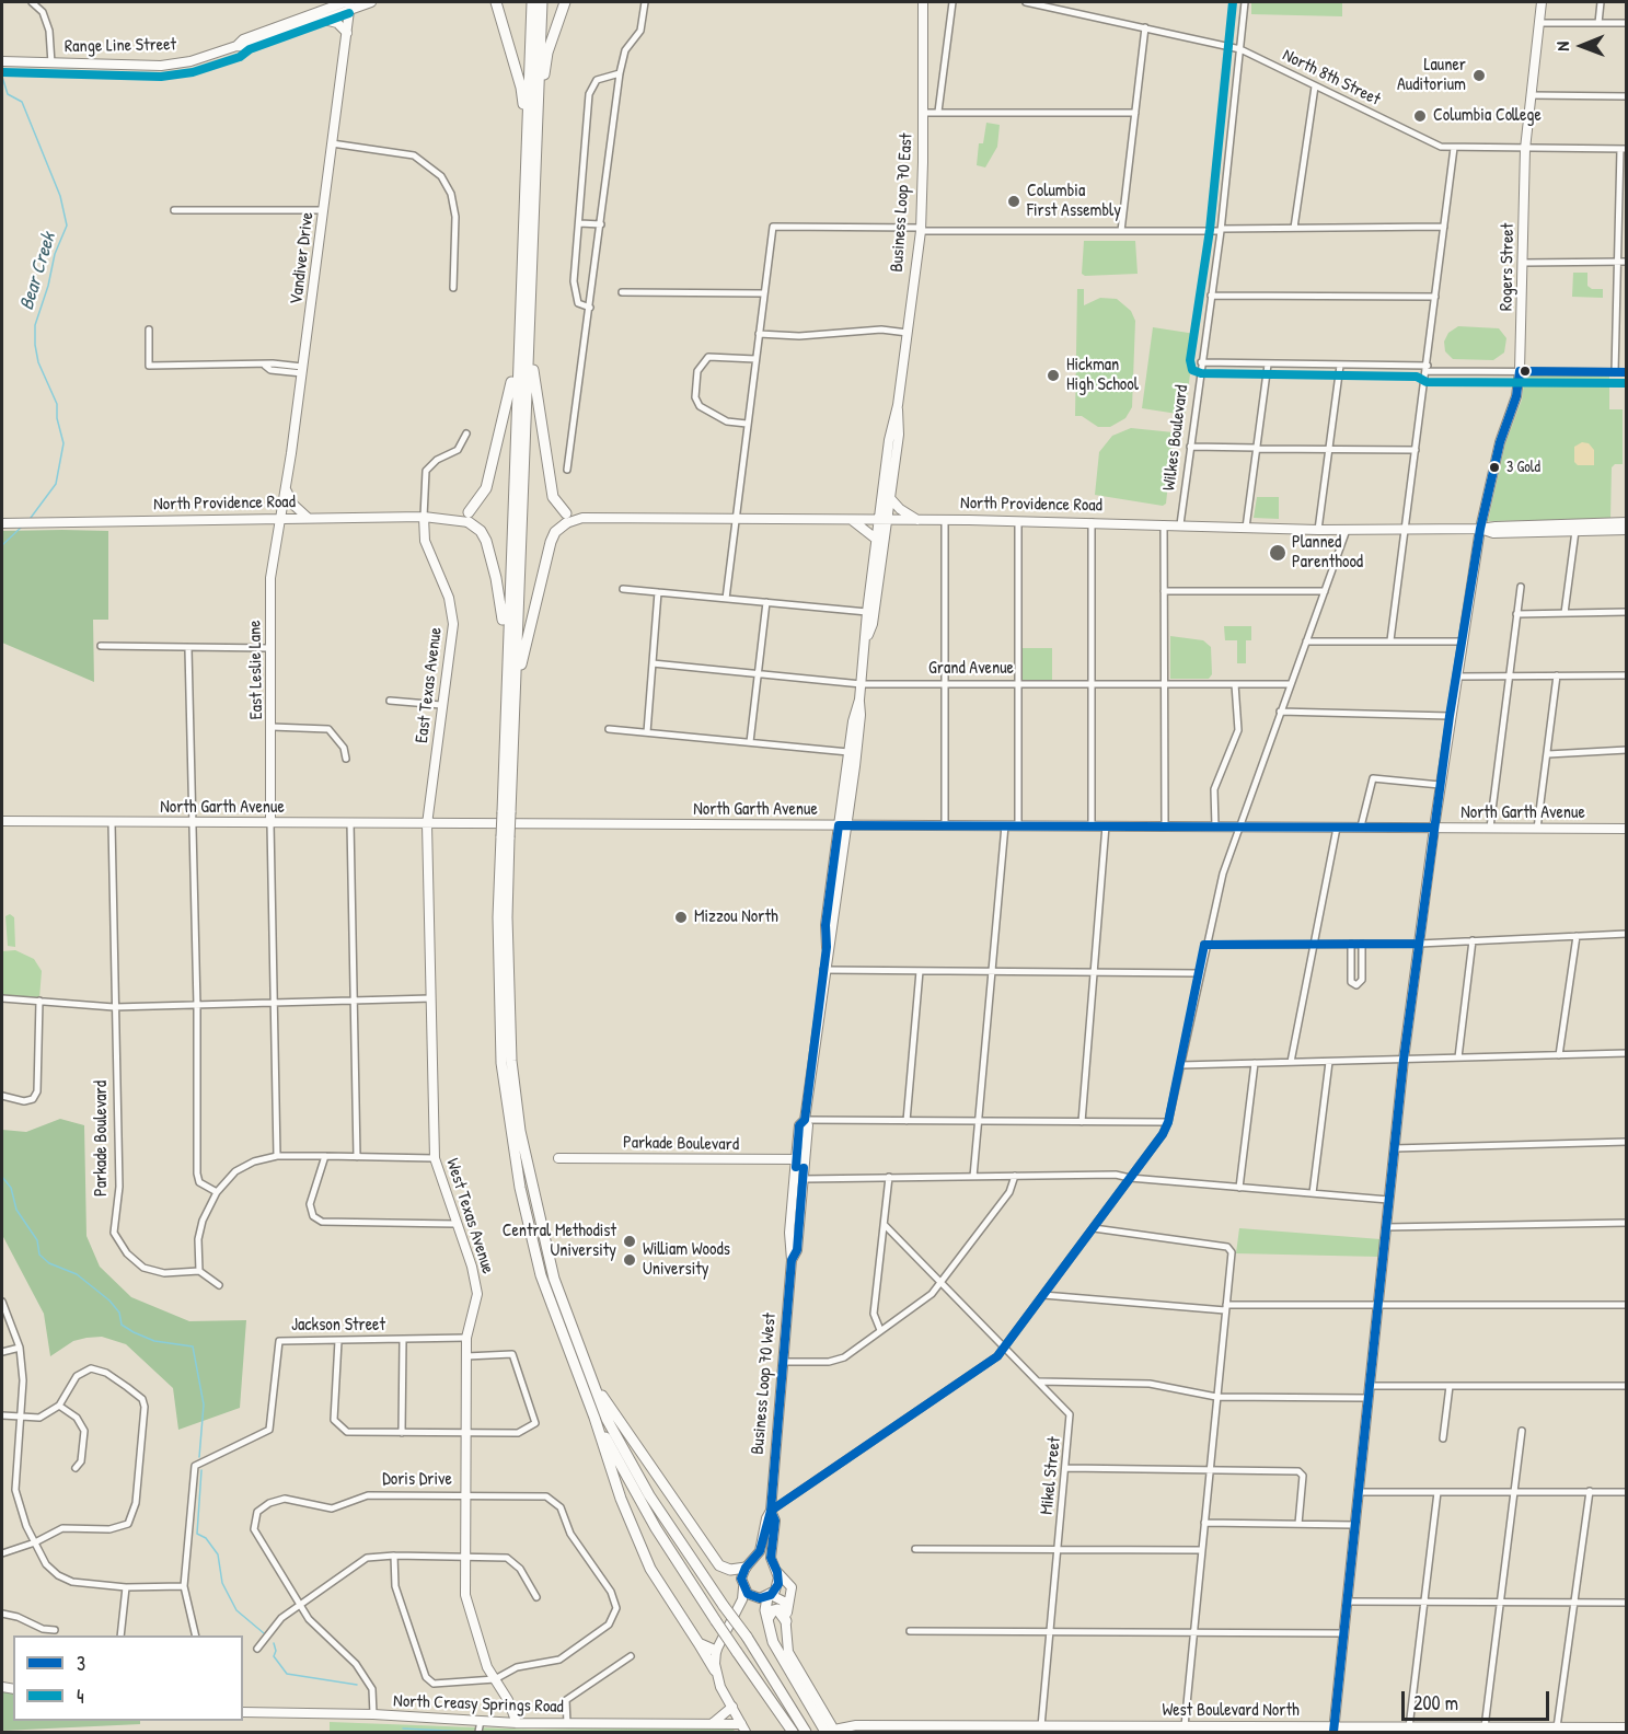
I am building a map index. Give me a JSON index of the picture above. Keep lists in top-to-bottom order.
{
  "streets": {
    "main road": [
      "Range Line Street",
      "Business Loop 70 East",
      "North Providence Road",
      "Business Loop 70 West"
    ],
    "street": [
      "North 8th Street",
      "Vandiver Drive",
      "Rogers Street",
      "Wilkes Boulevard",
      "Grand Avenue",
      "East Leslie Lane",
      "East Texas Avenue",
      "North Garth Avenue",
      "Parkade Boulevard",
      "West Texas Avenue",
      "Jackson Street",
      "Mikel Street",
      "Doris Drive",
      "North Creasy Springs Road",
      "West Boulevard North"
    ]
  },
  "crossings": [
    ["Range Line Street", "Vandiver Drive"],
    ["North 8th Street", "Rogers Street"],
    ["North 8th Street", "Wilkes Boulevard"],
    ["Business Loop 70 East", "North Providence Road"],
    ["Business Loop 70 East", "Grand Avenue"],
    ["Business Loop 70 East", "North Garth Avenue"],
    ["Business Loop 70 East", "Business Loop 70 West"],
    ["Vandiver Drive", "North Providence Road"],
    ["Vandiver Drive", "East Leslie Lane"],
    ["Rogers Street", "North Providence Road"],
    ["Rogers Street", "North Garth Avenue"],
    ["Rogers Street", "West Boulevard North"],
    ["Wilkes Boulevard", "North Providence Road"],
    ["North Providence Road", "East Leslie Lane"],
    ["North Providence Road", "East Texas Avenue"],
    ["East Leslie Lane", "North Garth Avenue"],
    ["East Texas Avenue", "North Garth Avenue"],
    ["East Texas Avenue", "West Texas Avenue"],
    ["North Garth Avenue", "Parkade Boulevard"],
    ["North Garth Avenue", "West Texas Avenue"],
    ["North Garth Avenue", "Business Loop 70 West"],
    ["Parkade Boulevard", "Business Loop 70 West"],
    ["West Texas Avenue", "Jackson Street"],
    ["West Texas Avenue", "Doris Drive"],
    ["West Texas Avenue", "North Creasy Springs Road"],
    ["Mikel Street", "West Boulevard North"],
    ["Doris Drive", "North Creasy Springs Road"]
  ],
  "water": ["Bear Creek"],
  "places": [
    "Launer Auditorium",
    "Columbia College",
    "Columbia First Assembly",
    "Hickman High School",
    "3 Gold",
    "Planned Parenthood",
    "Mizzou North",
    "Central Methodist University",
    "William Woods University"
  ],
  "lines": ["transit line 4", "transit line 3"],
  "legend": ["3", "4"],
  "scale_bar": "200 m",
  "north": "left"
}
